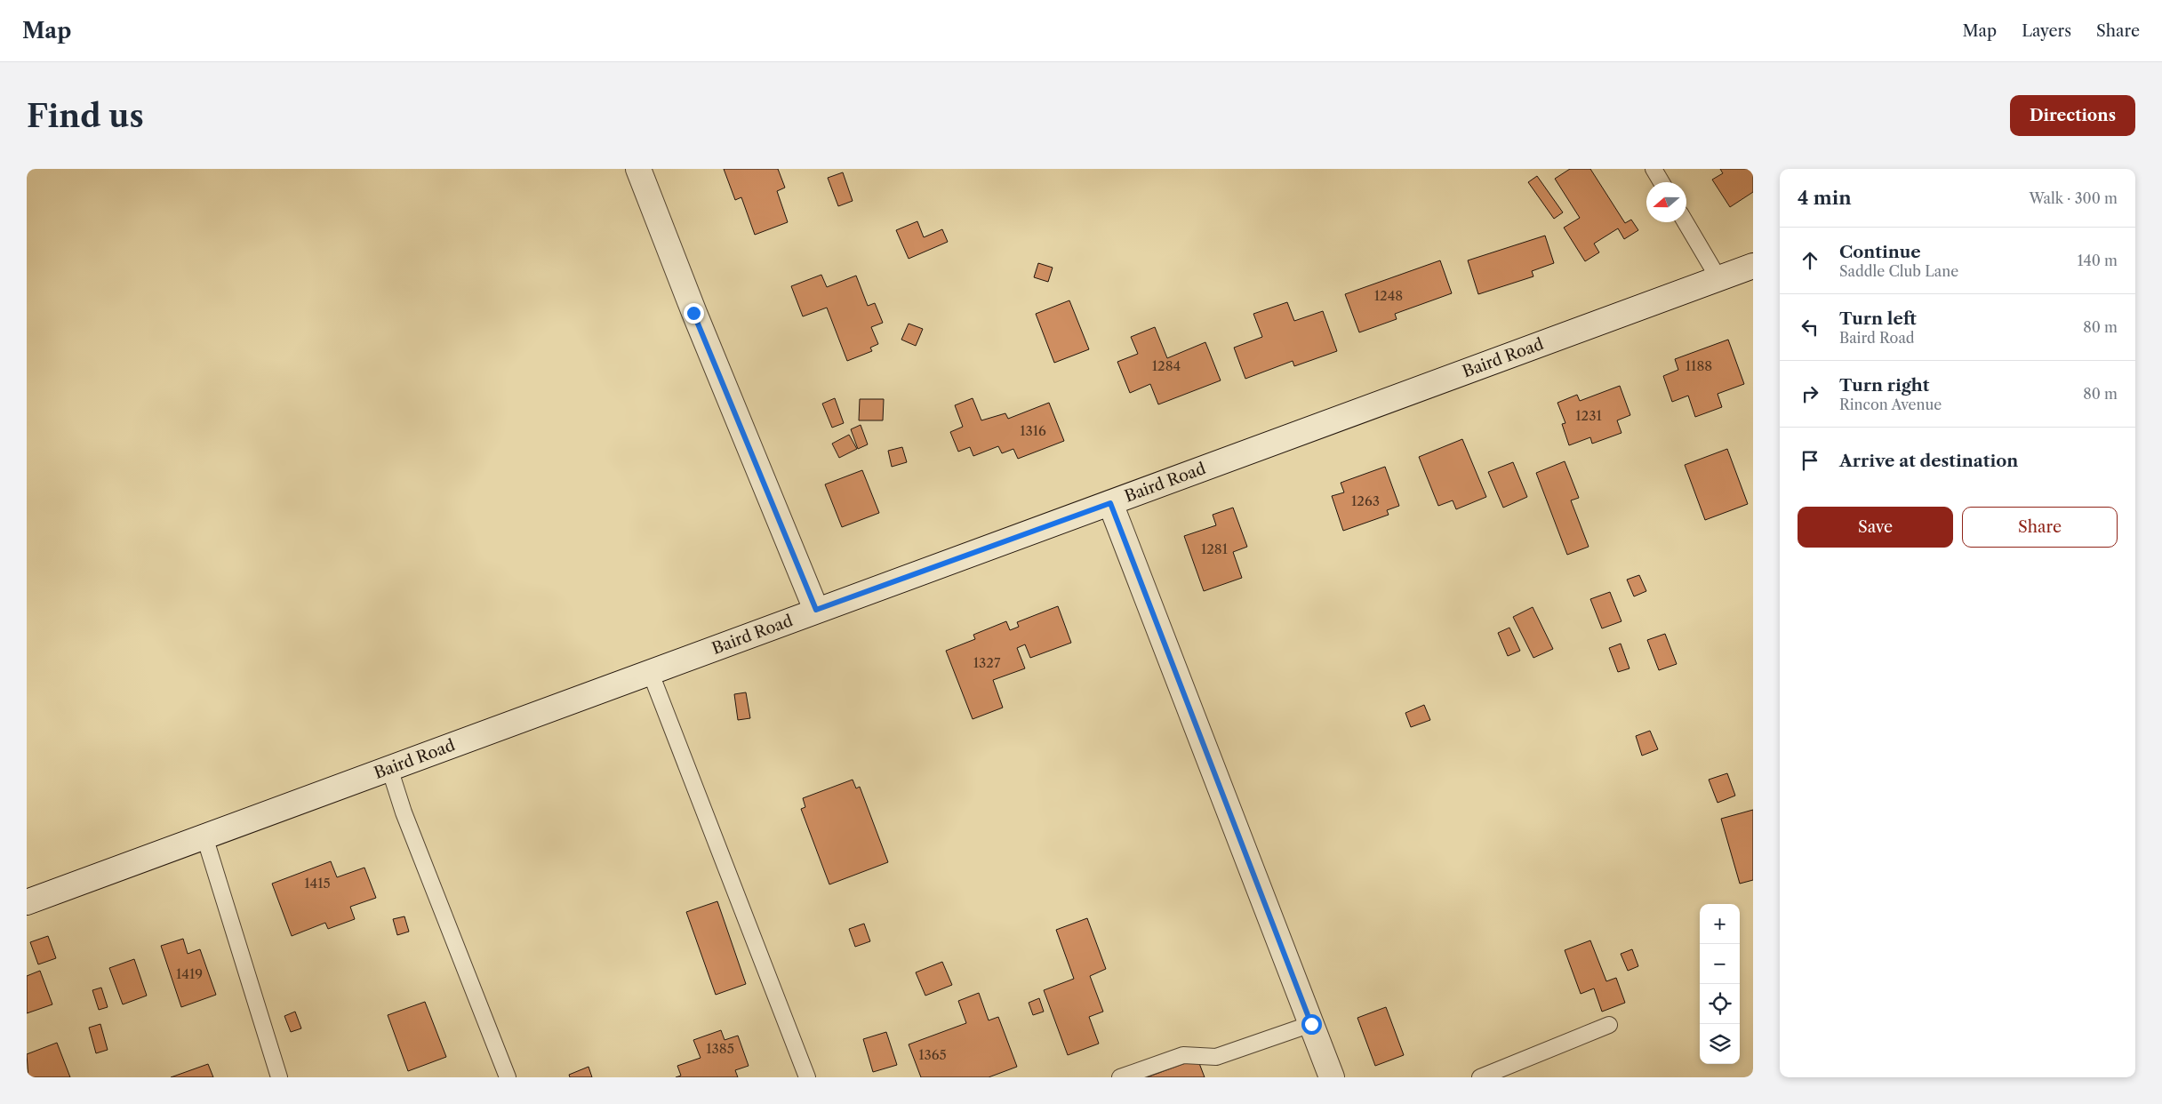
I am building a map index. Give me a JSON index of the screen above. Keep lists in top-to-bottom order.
{
  "streets": {
    "street": ["Baird Road"]
  },
  "house_numbers": [
    "1248",
    "1284",
    "1188",
    "1231",
    "1316",
    "1263",
    "1281",
    "1327",
    "1415",
    "1419",
    "1385",
    "1365"
  ],
  "north": "left",
  "page": {
    "header": "Map",
    "nav": ["Map", "Layers", "Share"],
    "buttons": [
      "Directions",
      ["Save", "Share"]
    ],
    "title": "Find us",
    "heading": ["4 min", "Walk · 300 m"],
    "list": [
      ["Continue", "Saddle Club Lane", "140 m"],
      ["Turn left", "Baird Road", "80 m"],
      ["Turn right", "Rincon Avenue", "80 m"],
      "Arrive at destination"
    ],
    "map_buttons": ["+", "−"]
  }
}
